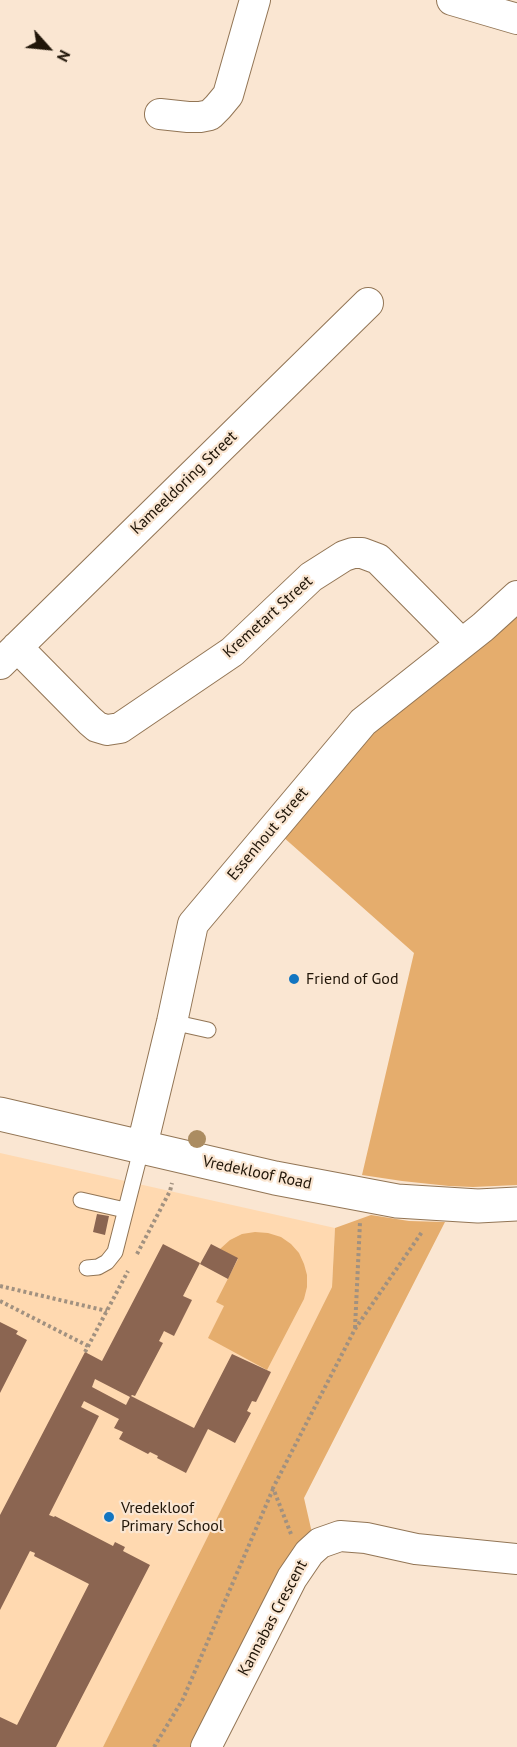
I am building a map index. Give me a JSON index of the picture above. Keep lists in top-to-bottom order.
{
  "streets": {
    "street": [
      "Kameeldoring Street",
      "Kremetart Street",
      "Essenhout Street",
      "Vredekloof Road",
      "Kannabas Crescent"
    ]
  },
  "crossings": [
    ["Kameeldoring Street", "Kremetart Street"],
    ["Kremetart Street", "Essenhout Street"],
    ["Essenhout Street", "Vredekloof Road"]
  ],
  "places": ["Friend of God", "Vredekloof Primary School"],
  "north": "bottom right"
}
